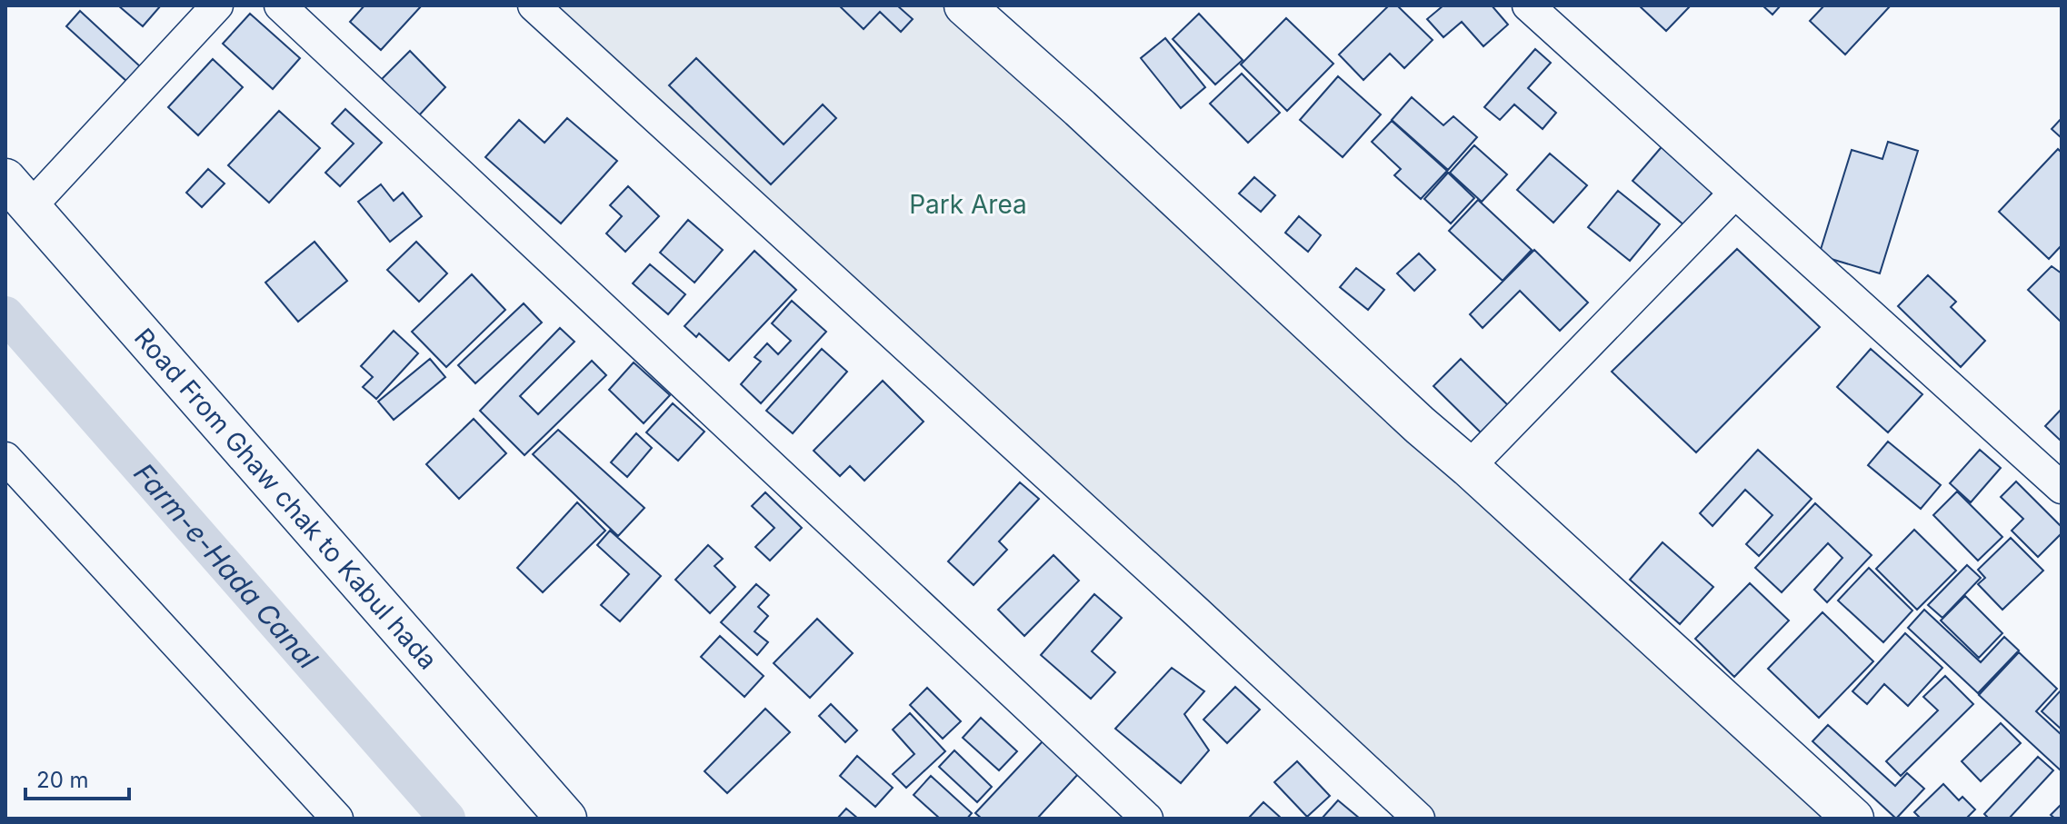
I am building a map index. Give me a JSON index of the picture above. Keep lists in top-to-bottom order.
{
  "streets": {
    "street": ["Road From Ghaw chak to Kabul hada"]
  },
  "water": ["Farm-e-Hada Canal"],
  "parks": ["Park Area"],
  "scale_bar": "20 m"
}
